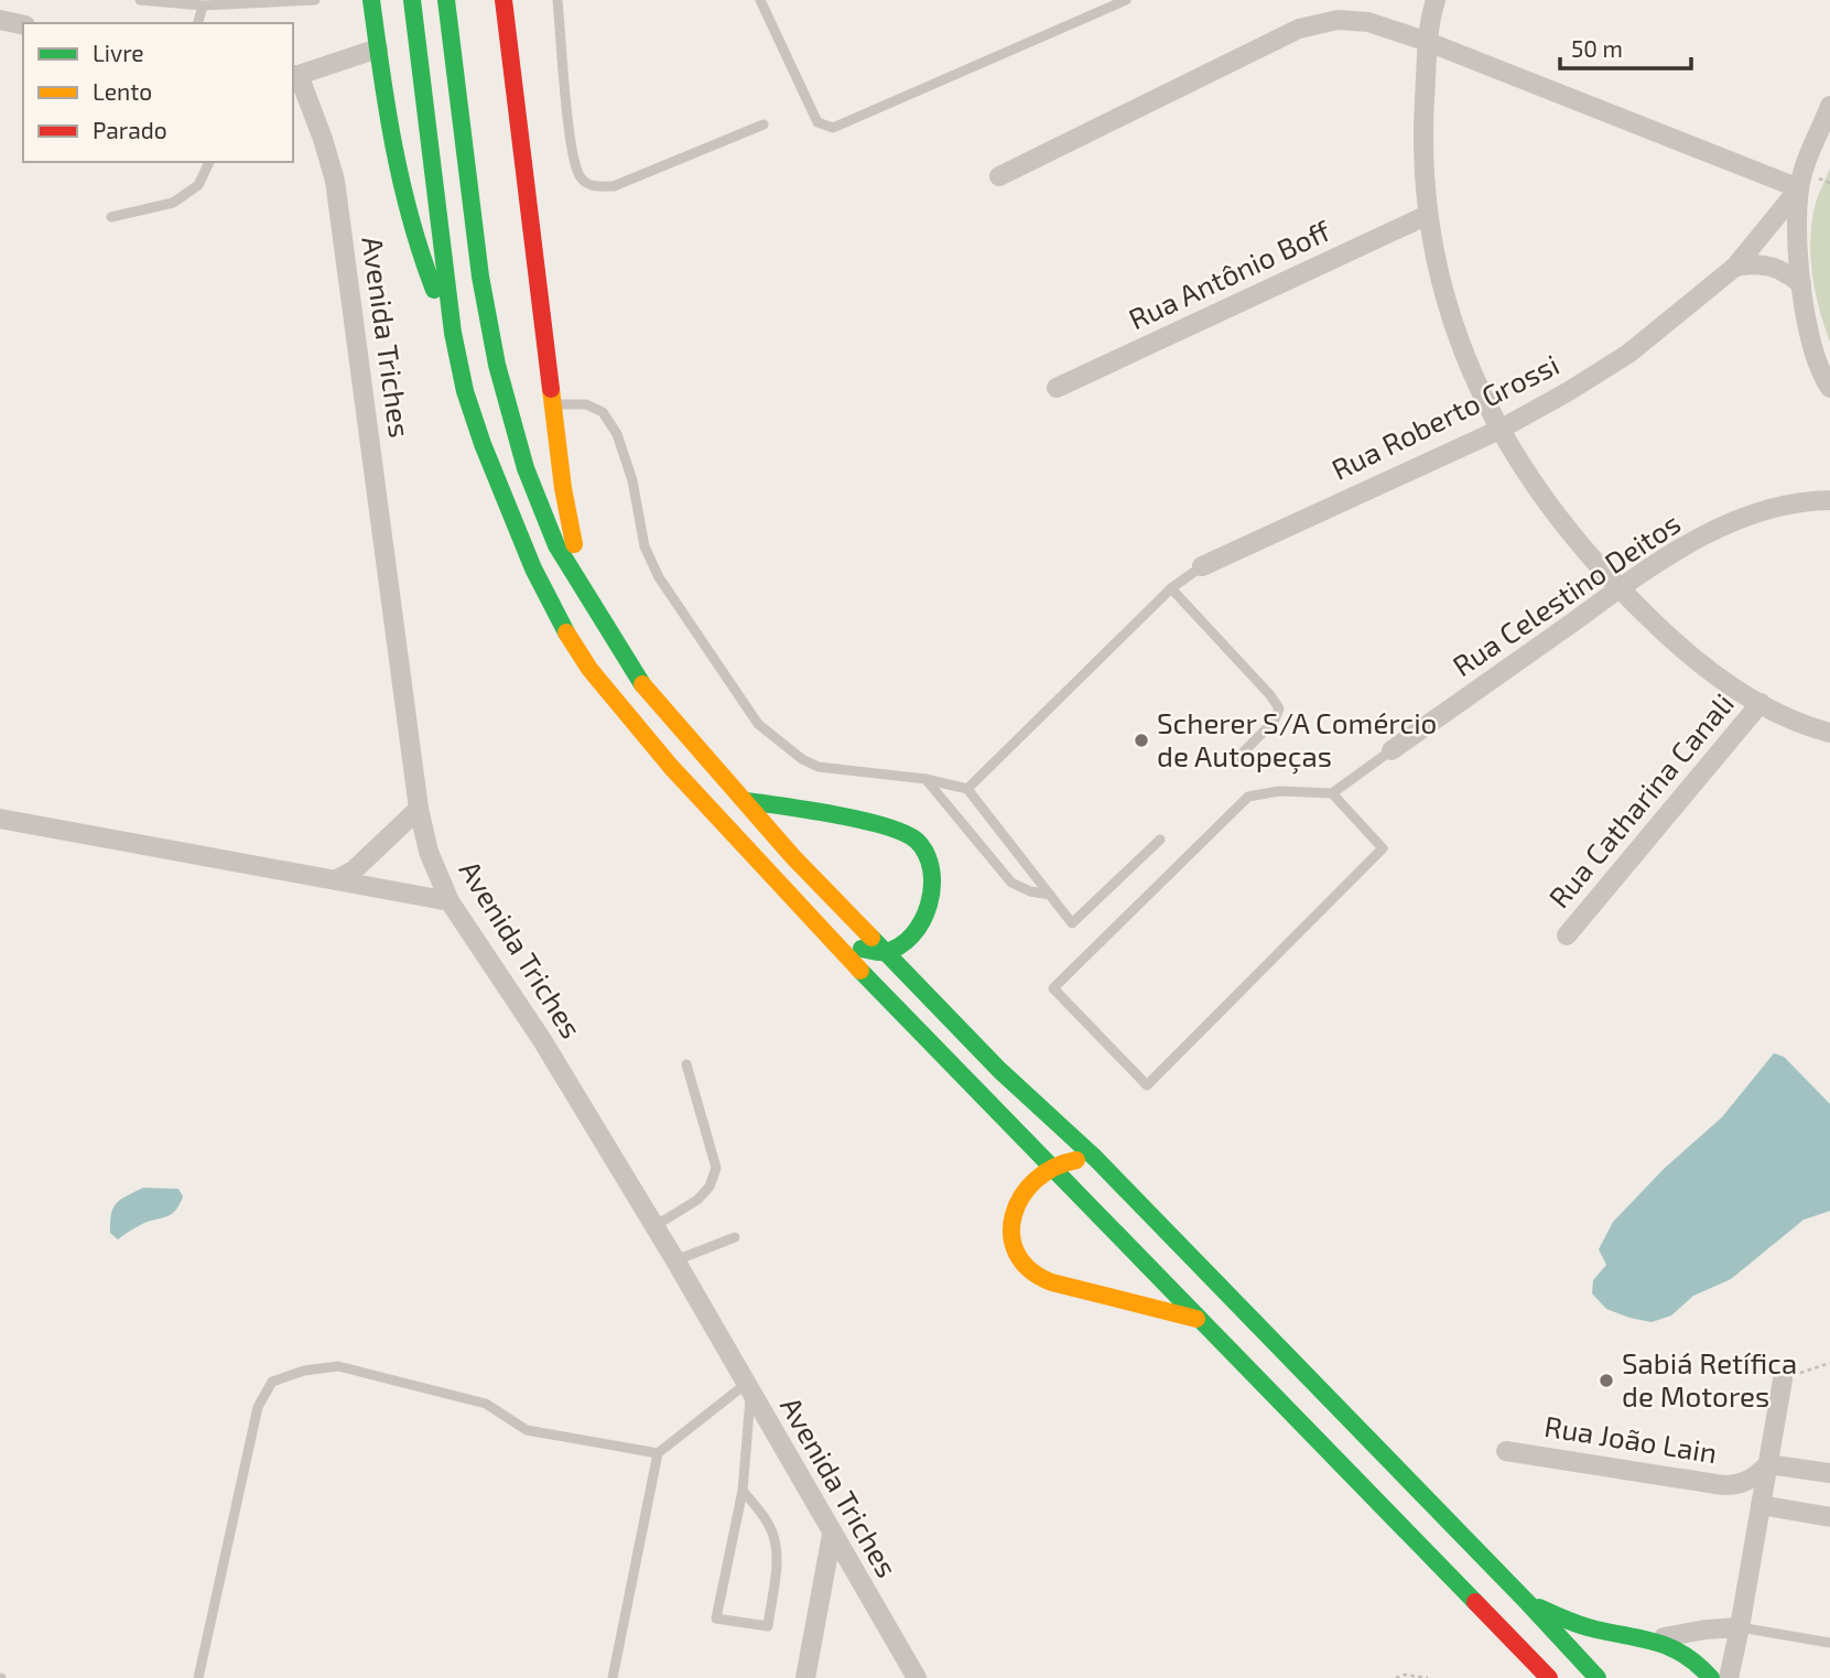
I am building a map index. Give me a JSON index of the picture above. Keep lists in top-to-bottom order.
{
  "streets": {
    "street": [
      "Rua Antônio Boff",
      "Avenida Triches",
      "Rua Roberto Grossi",
      "Rua Celestino Deitos",
      "Rua Catharina Canali",
      "Rua João Lain"
    ]
  },
  "places": ["Scherer S/A Comércio de Autopeças", "Sabiá Retífica de Motores"],
  "legend": ["Livre", "Lento", "Parado"],
  "scale_bar": "50 m"
}
